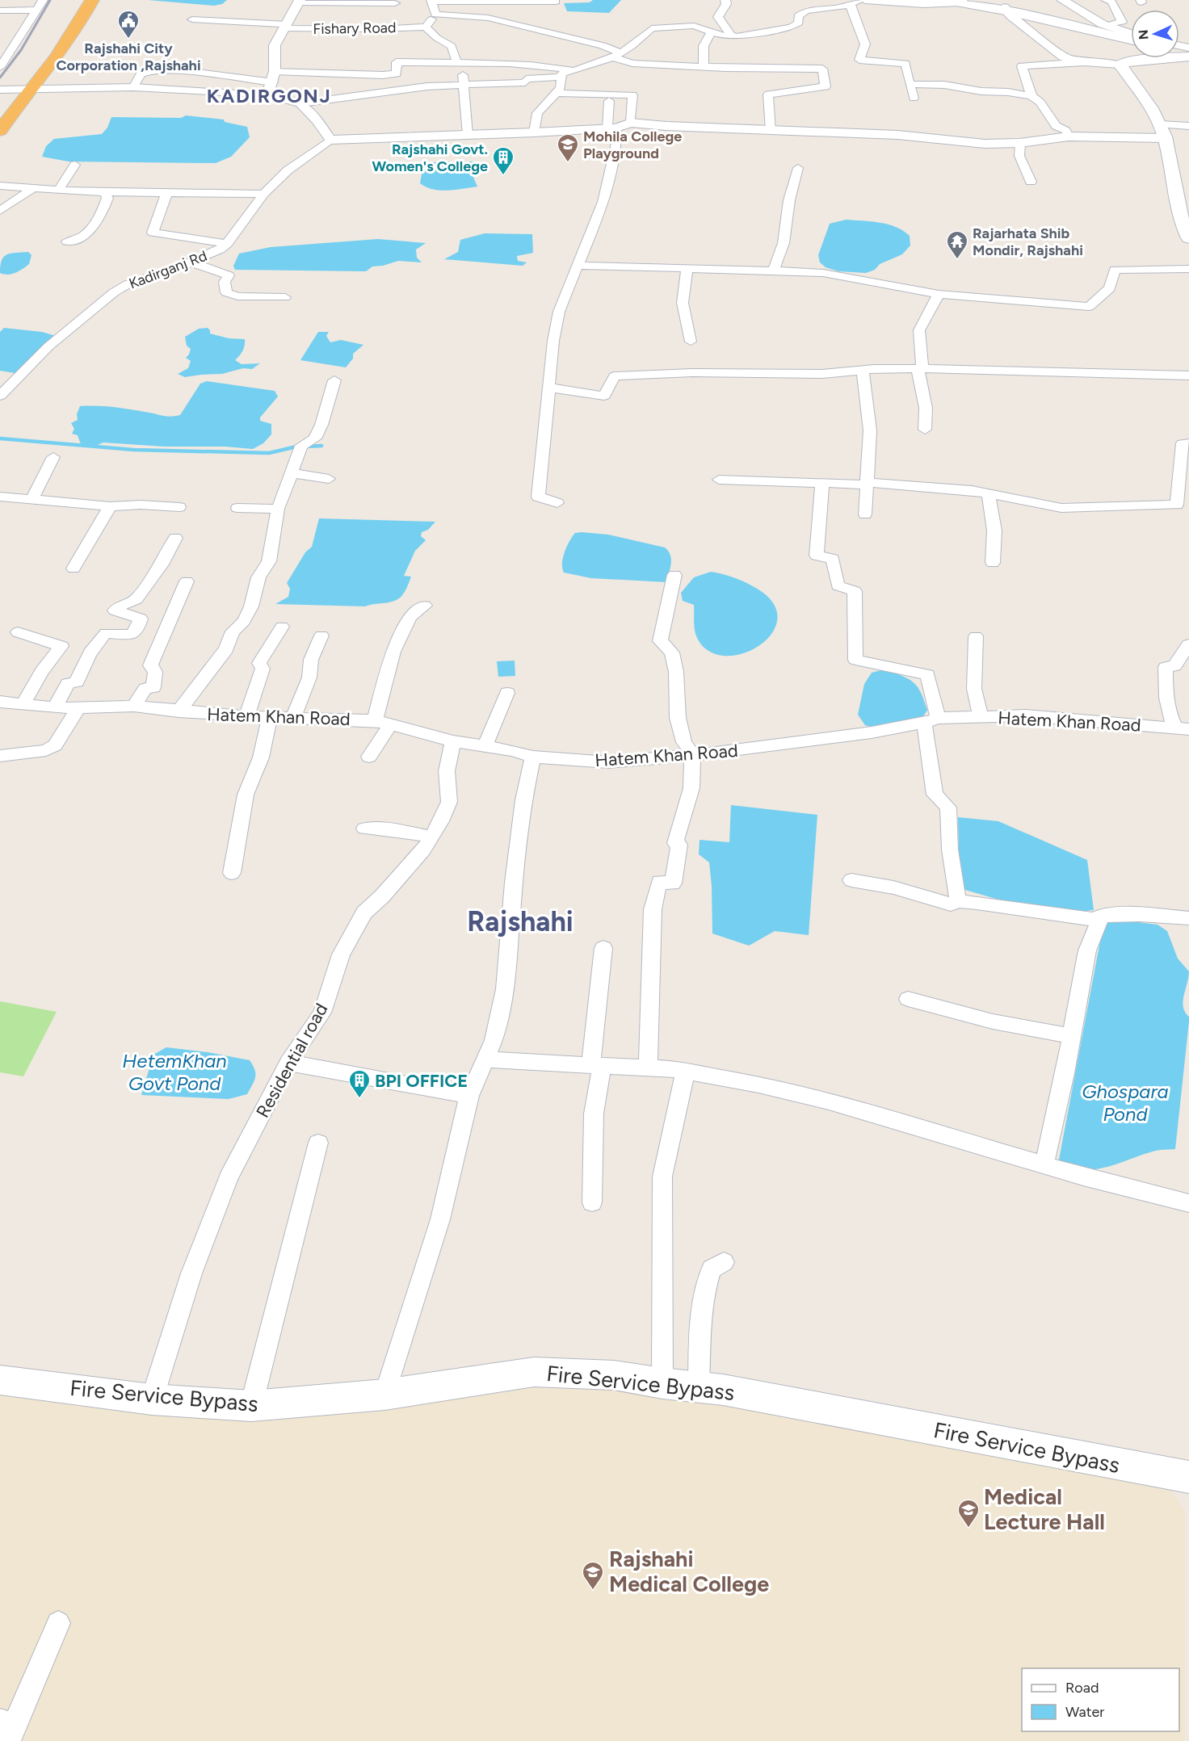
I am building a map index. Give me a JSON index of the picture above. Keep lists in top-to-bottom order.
{
  "streets": {
    "main road": ["Fire Service Bypass"],
    "street": [
      "Fishary Road",
      "Kadirganj Rd",
      "Hatem Khan Road",
      "Residential road"
    ]
  },
  "crossings": [
    ["Hatem Khan Road", "Residential road"],
    ["Residential road", "Fire Service Bypass"]
  ],
  "districts": ["KADIRGONJ", "Rajshahi"],
  "water": ["HetemKhan Govt Pond", "Ghospara Pond"],
  "places": {
    "public building": ["Rajshahi City Corporation ,Rajshahi"],
    "school or university": ["Mohila College Playground", "Medical Lecture Hall", "Rajshahi Medical College"],
    "building": ["Rajshahi Govt. Women's College", "BPI OFFICE"],
    "temple": ["Rajarhata Shib Mondir, Rajshahi"]
  },
  "legend": ["Road", "Water"],
  "north": "left"
}
